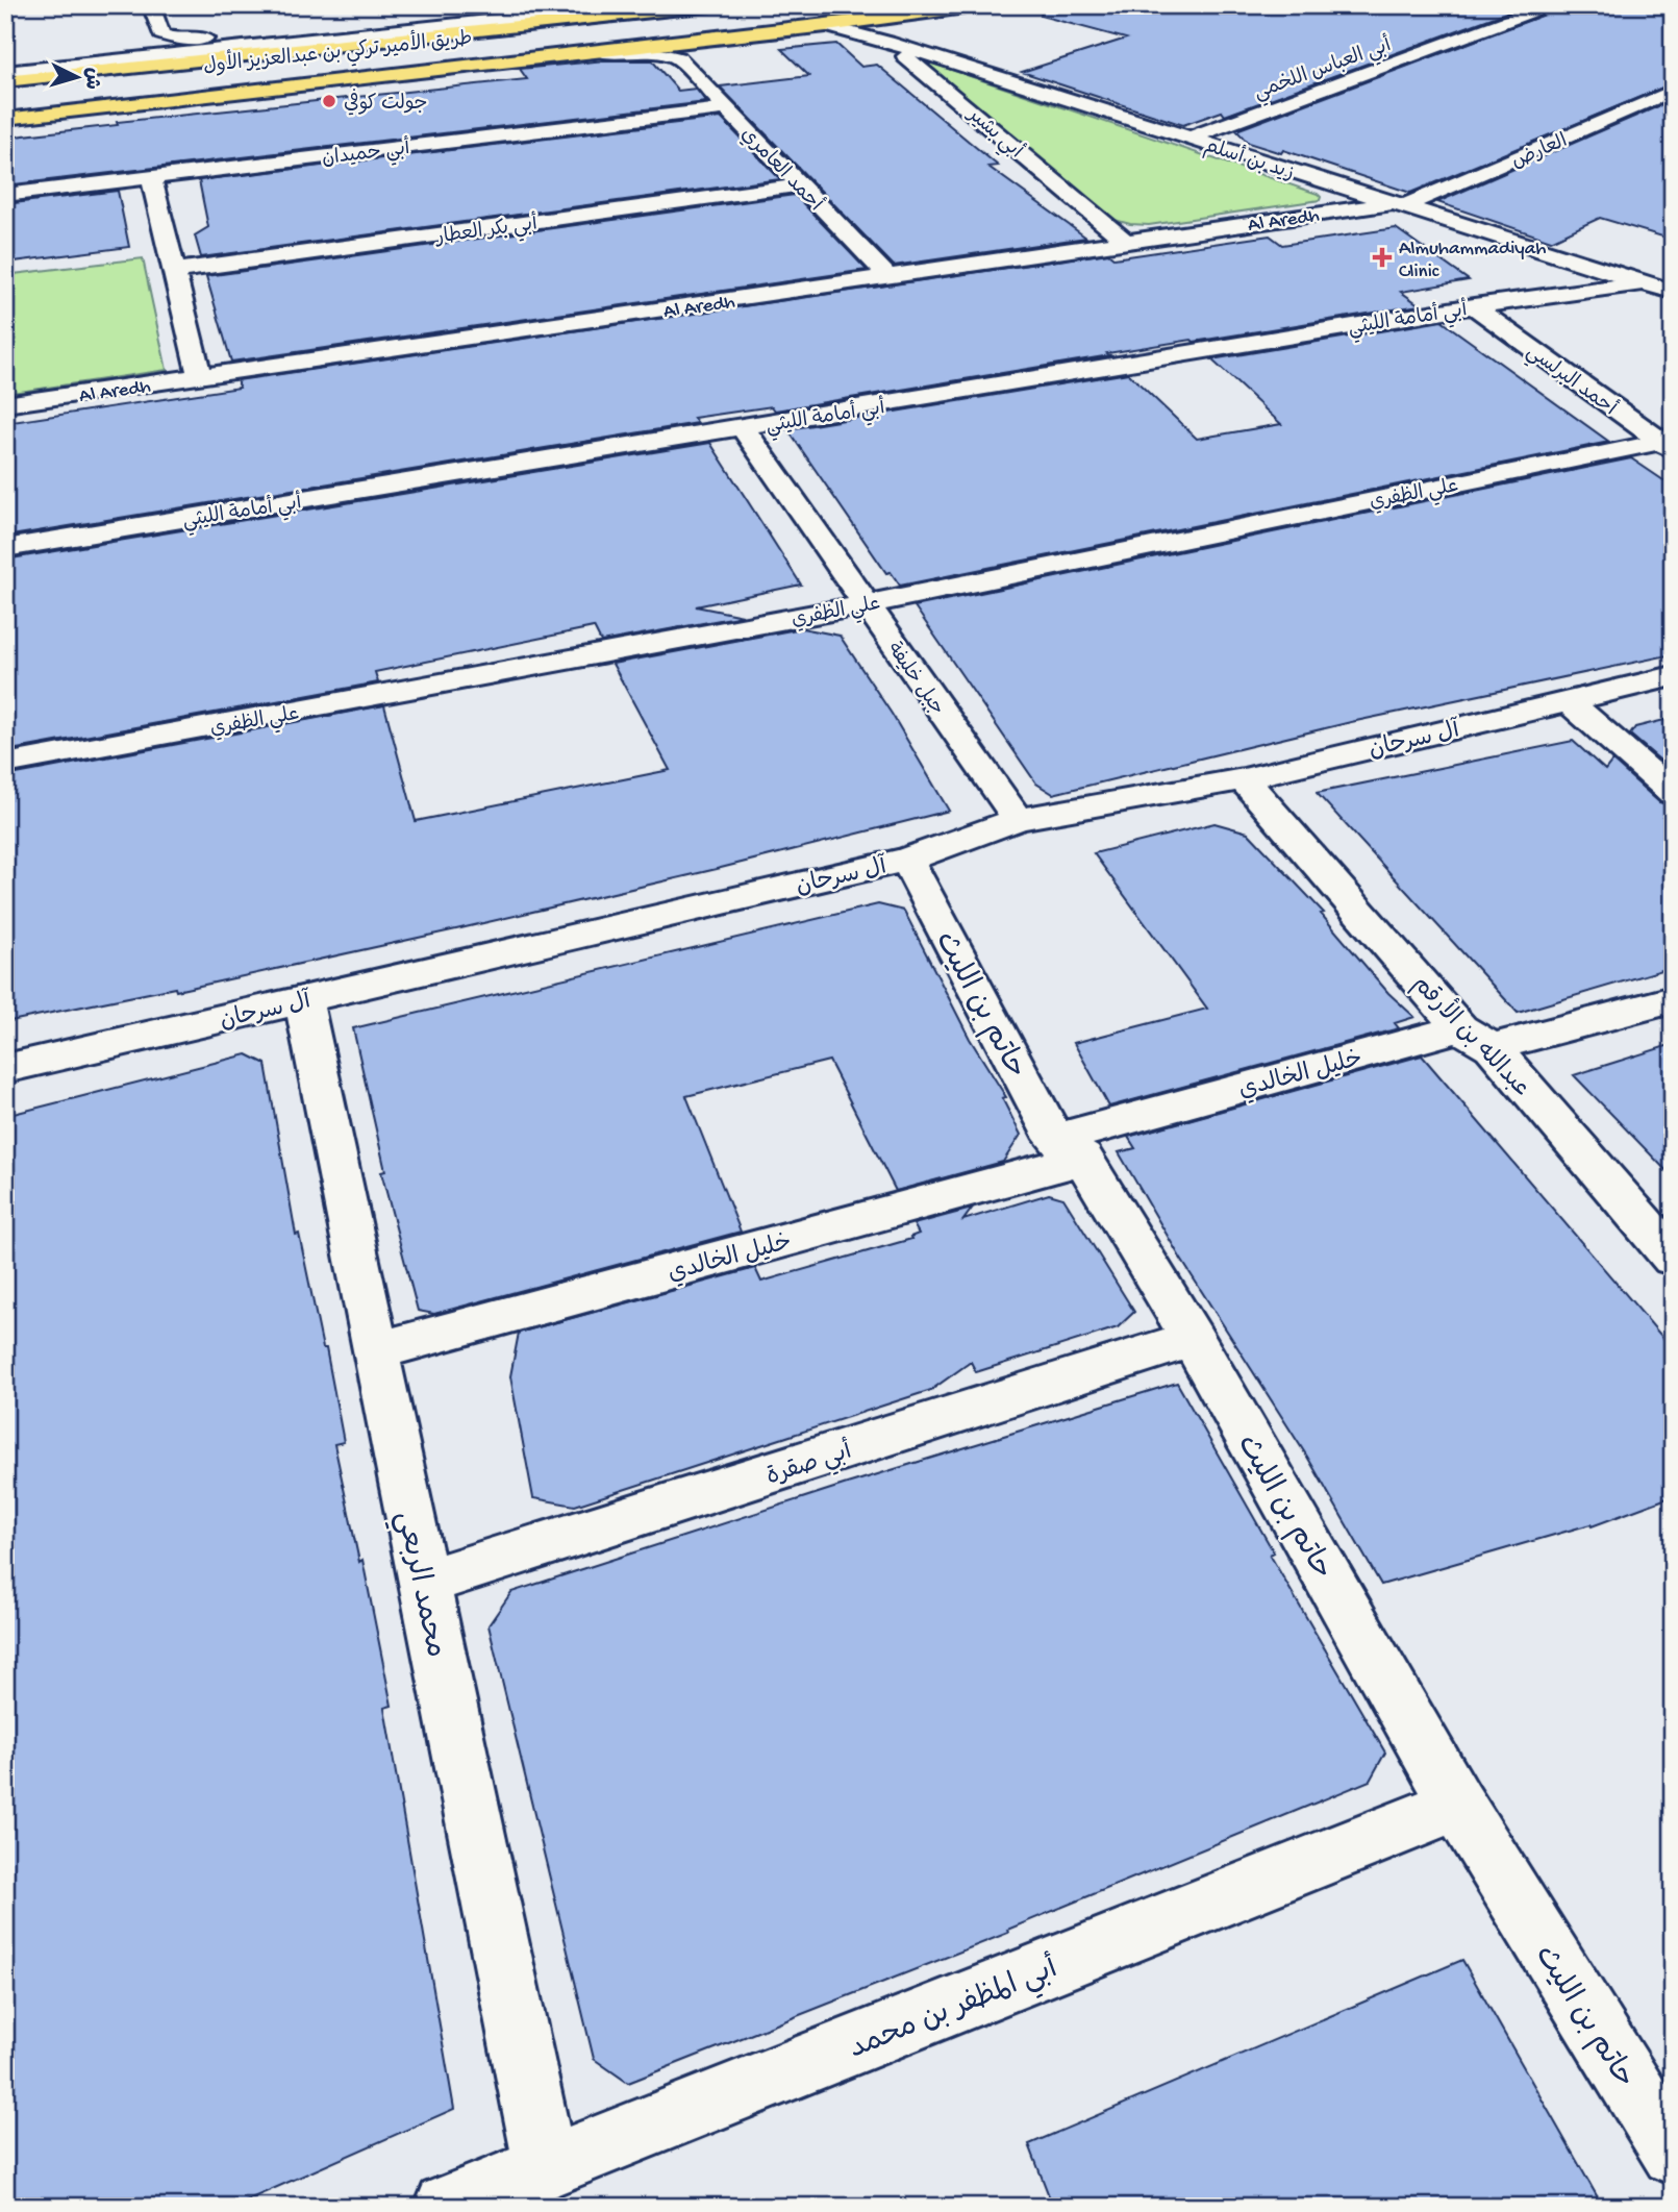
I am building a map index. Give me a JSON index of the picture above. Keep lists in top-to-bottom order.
{
  "streets": {
    "main road": ["طريق الأمير تركي بن عبدالعزيز الأول"],
    "street": [
      "أبي العباس اللخمي",
      "أبي بشير",
      "العارض",
      "أبي حميدان",
      "زيد بن أسلم",
      "أحمد العامري",
      "Al Aredh",
      "أبي بكر العطار",
      "أبي أمامة الليثي",
      "أحمد البرلسي",
      "علي الظفري",
      "جبل خليفة",
      "آل سرحان",
      "حاتم بن الليث",
      "عبدالله بن الأرقم",
      "خليل الخالدي",
      "أبي صقرة",
      "محمد الربعي",
      "أبي المظفر بن محمد"
    ]
  },
  "crossings": [
    ["أبي العباس اللخمي", "زيد بن أسلم"],
    ["أبي بشير", "زيد بن أسلم"],
    ["أبي بشير", "Al Aredh"],
    ["العارض", "زيد بن أسلم"],
    ["العارض", "Al Aredh"],
    ["أبي حميدان", "أحمد العامري"],
    ["زيد بن أسلم", "Al Aredh"],
    ["زيد بن أسلم", "أبي أمامة الليثي"],
    ["أحمد العامري", "Al Aredh"],
    ["أحمد العامري", "أبي بكر العطار"],
    ["أبي أمامة الليثي", "أحمد البرلسي"],
    ["أبي أمامة الليثي", "جبل خليفة"],
    ["أحمد البرلسي", "علي الظفري"],
    ["علي الظفري", "جبل خليفة"],
    ["جبل خليفة", "آل سرحان"],
    ["آل سرحان", "حاتم بن الليث"],
    ["آل سرحان", "عبدالله بن الأرقم"],
    ["آل سرحان", "محمد الربعي"],
    ["حاتم بن الليث", "خليل الخالدي"],
    ["حاتم بن الليث", "أبي صقرة"],
    ["حاتم بن الليث", "أبي المظفر بن محمد"],
    ["عبدالله بن الأرقم", "خليل الخالدي"],
    ["خليل الخالدي", "محمد الربعي"],
    ["أبي صقرة", "محمد الربعي"],
    ["محمد الربعي", "أبي المظفر بن محمد"]
  ],
  "places": {
    "other": ["جولت كوفي"],
    "health": ["Almuhammadiyah Clinic"]
  },
  "north": "right"
}
